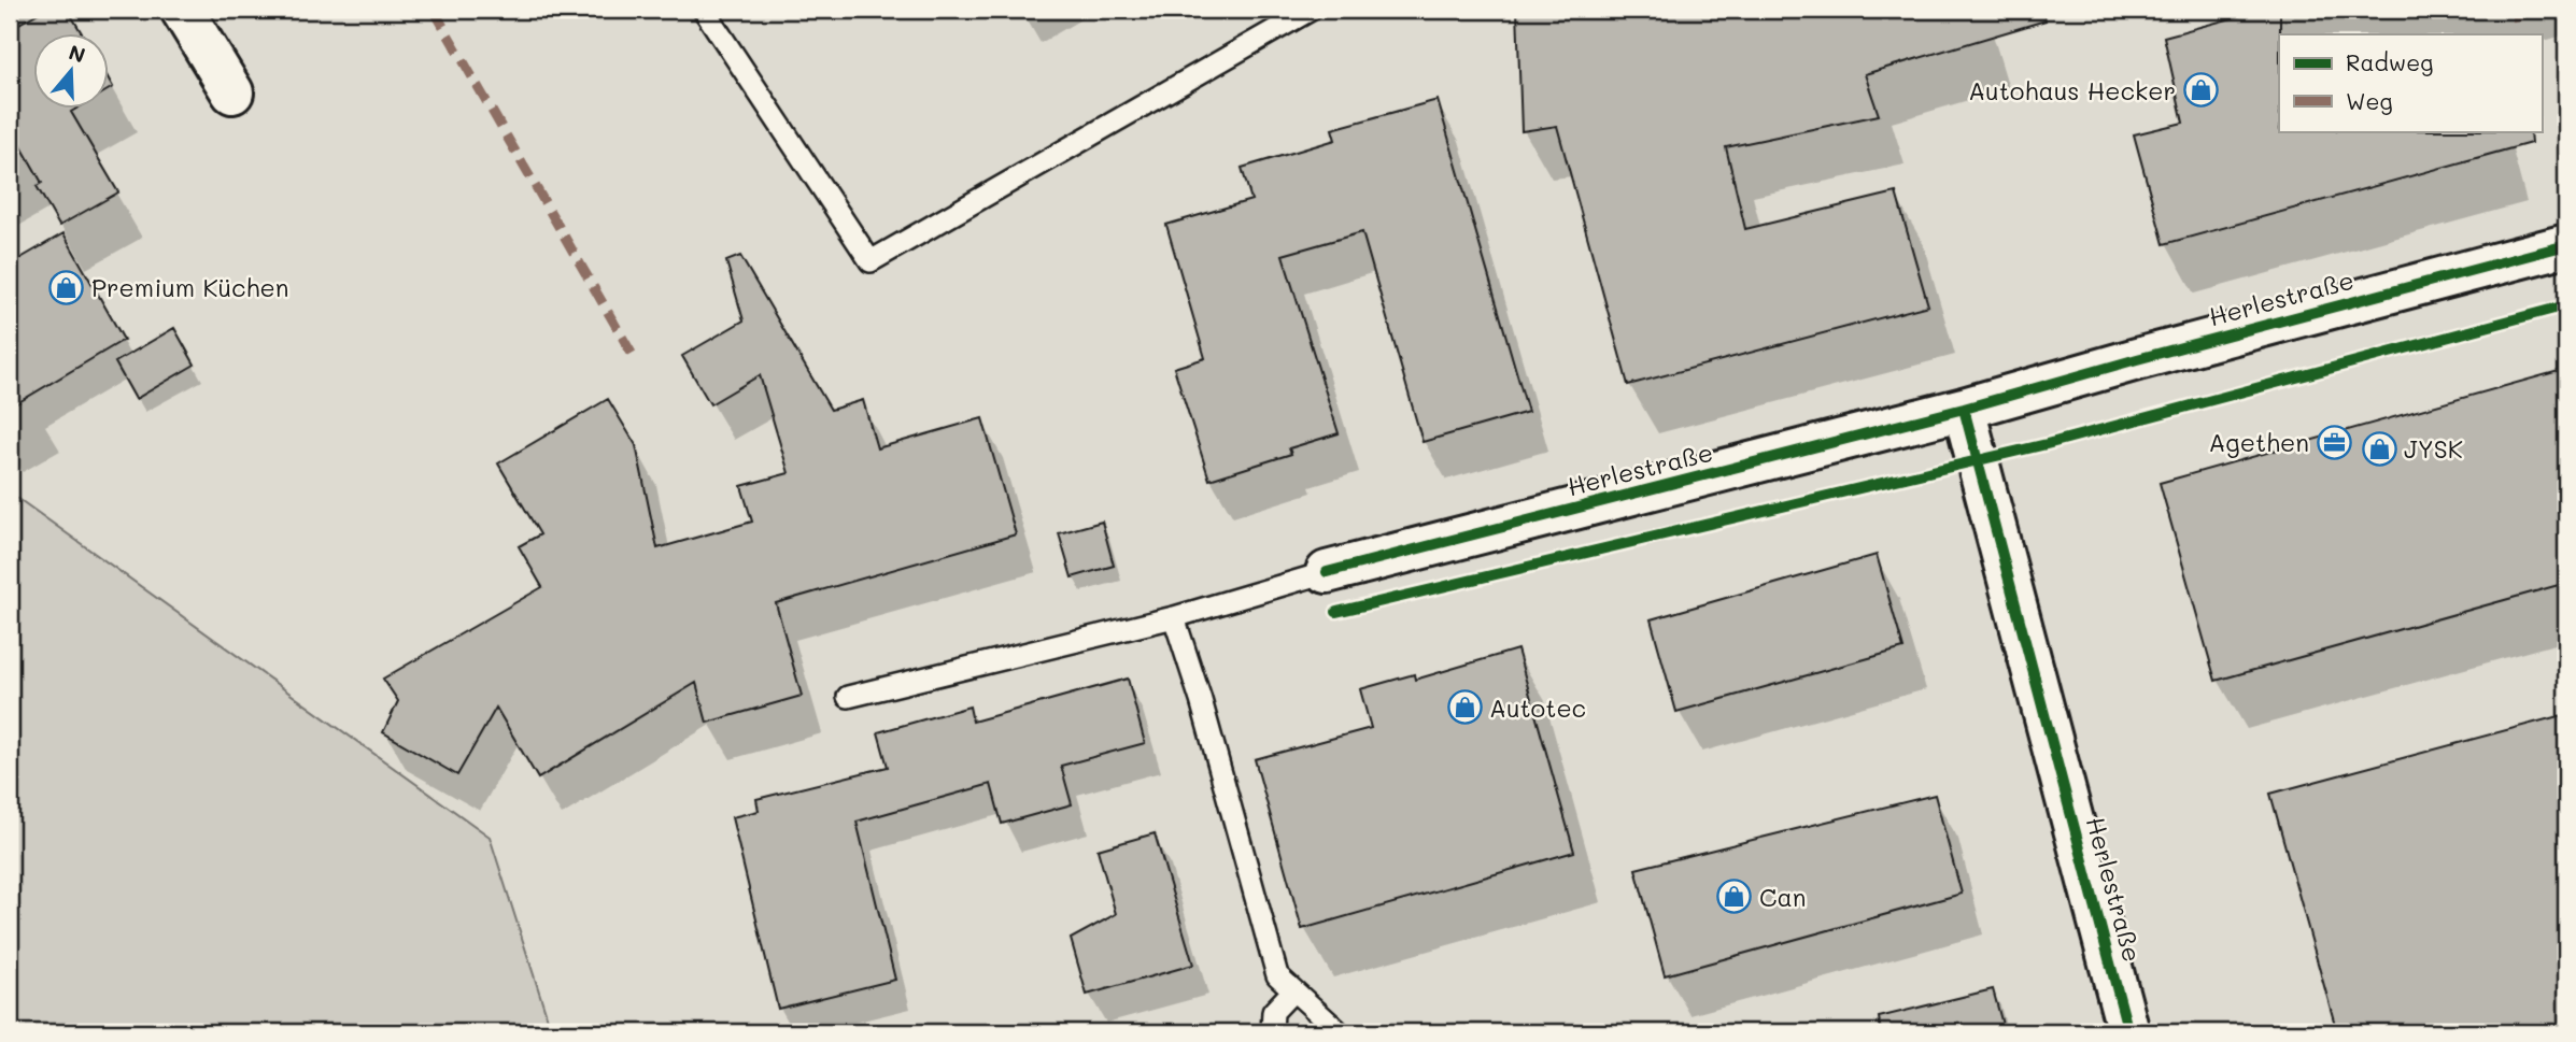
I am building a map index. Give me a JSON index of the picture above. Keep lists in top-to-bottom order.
{
  "streets": {
    "street": ["Herlestraße"]
  },
  "places": {
    "shop": [
      "Autohaus Hecker",
      "Premium Küchen",
      "JYSK",
      "Autotec",
      "Can"
    ],
    "office": ["Agethen"]
  },
  "legend": ["Radweg", "Weg"],
  "north": "top"
}
